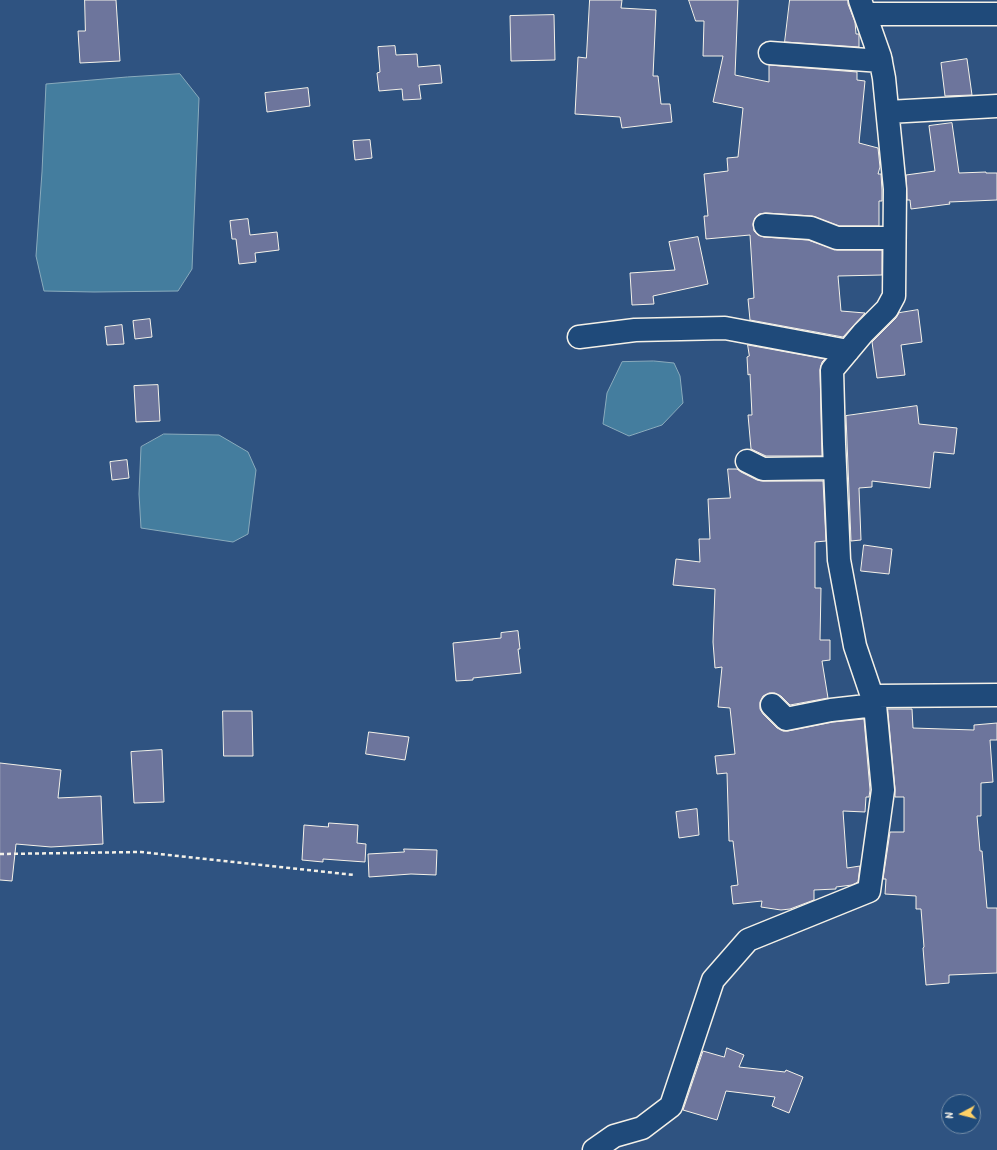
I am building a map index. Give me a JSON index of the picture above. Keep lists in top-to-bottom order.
{
  "north": "left"
}
